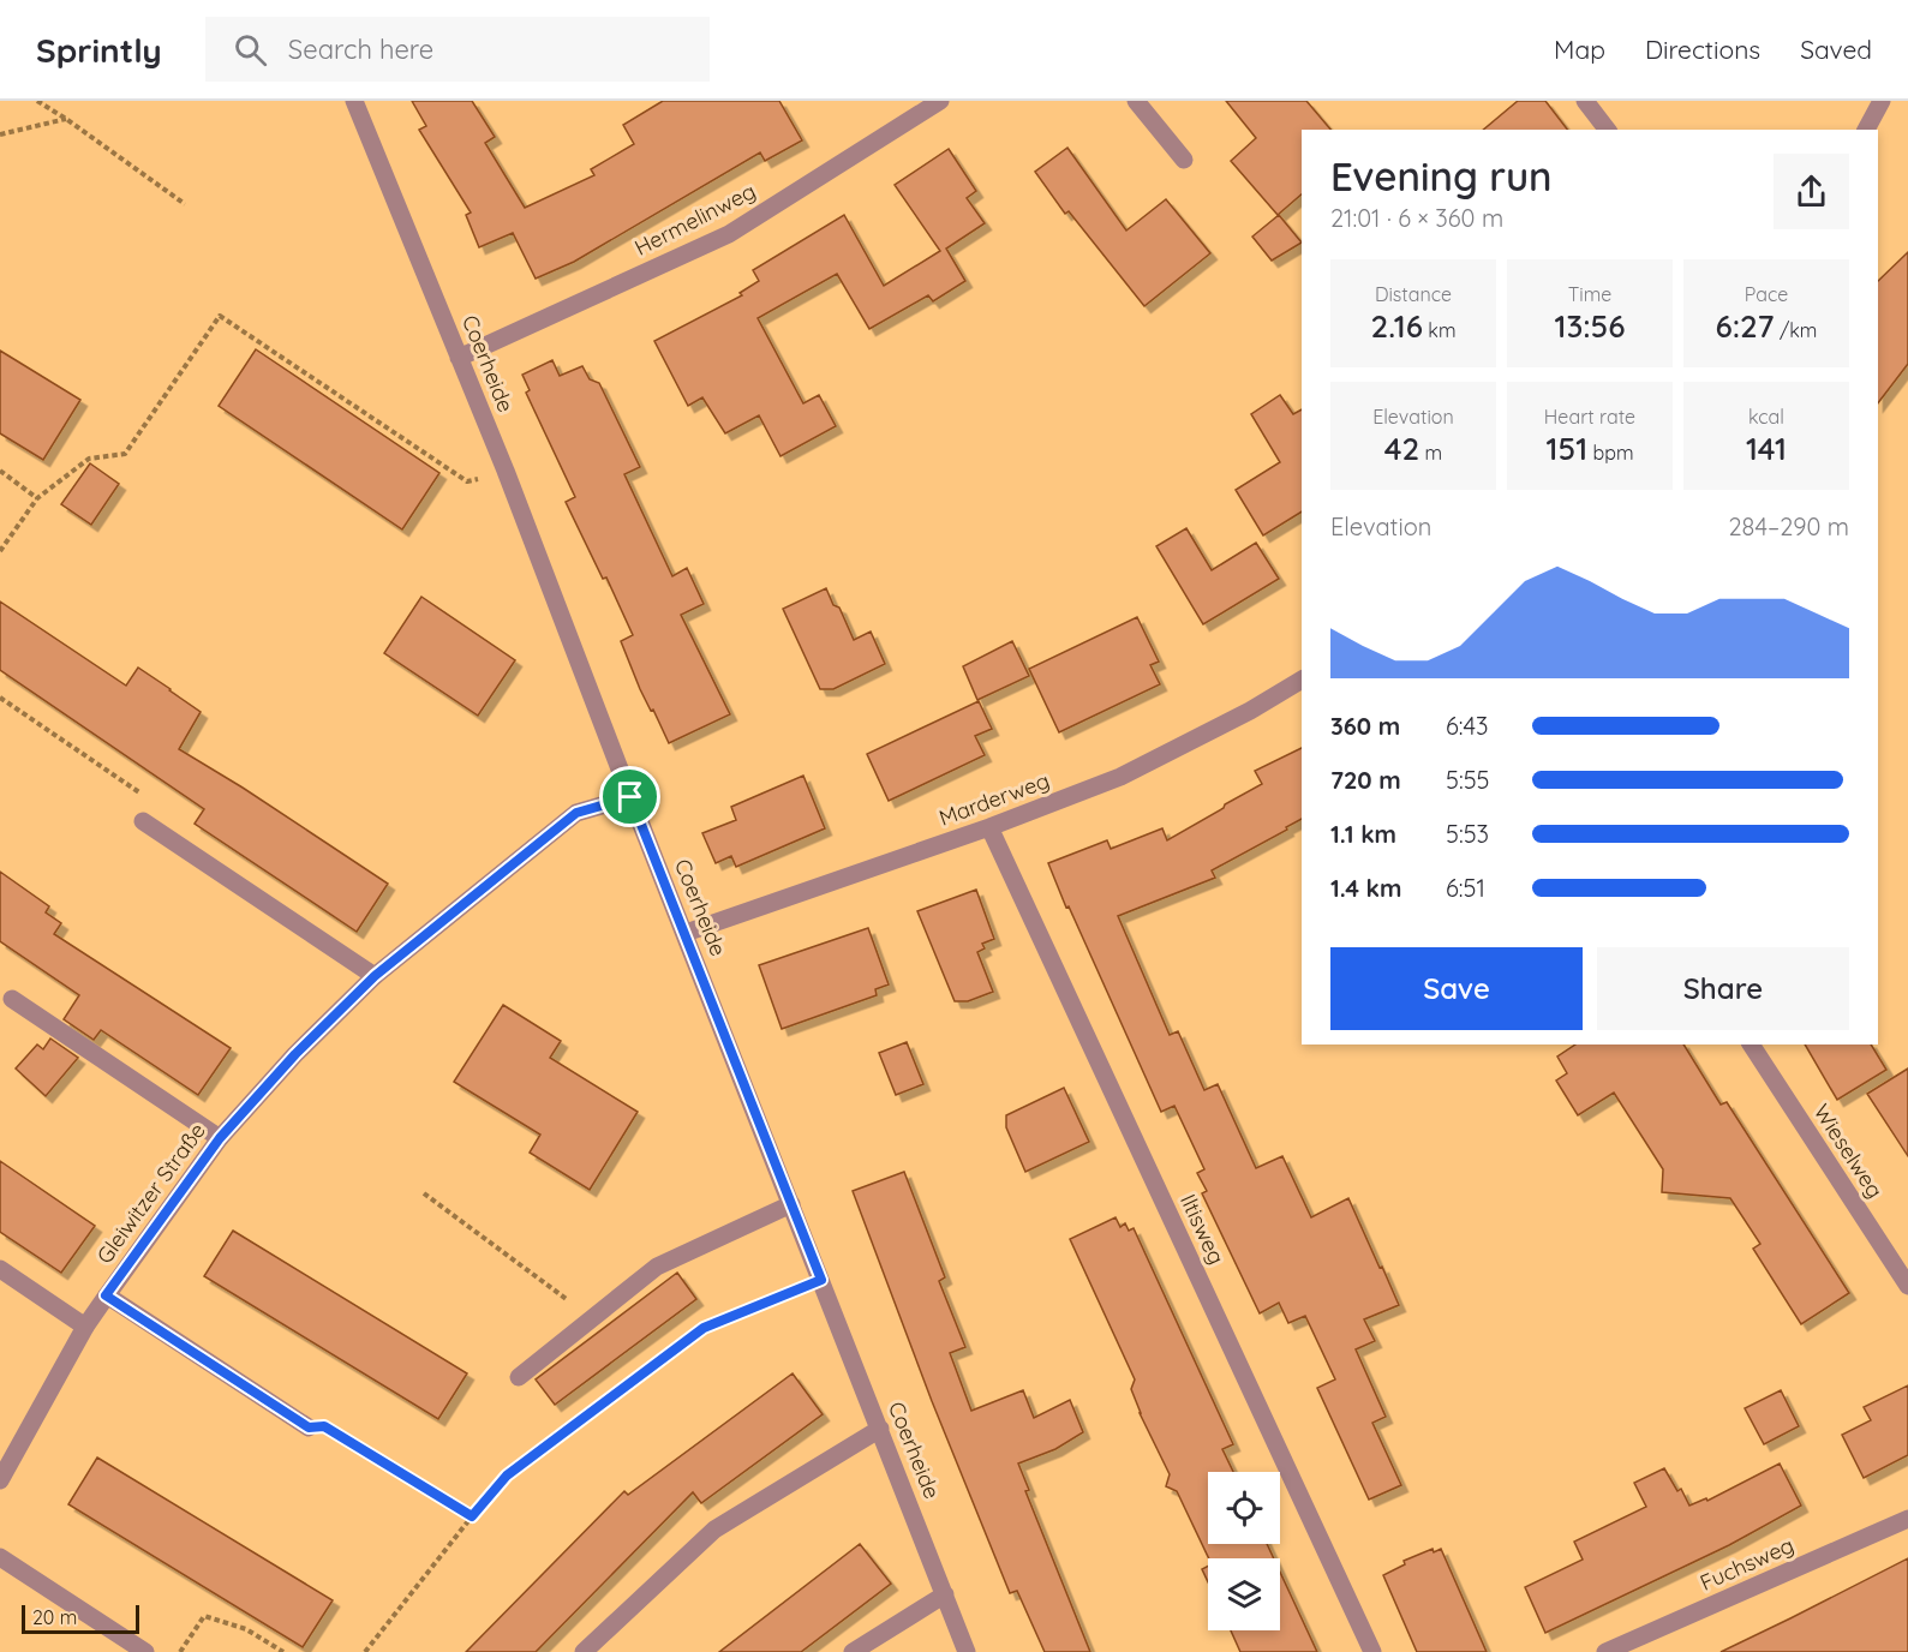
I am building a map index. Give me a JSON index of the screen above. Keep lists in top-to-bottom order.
{
  "streets": {
    "street": [
      "Hermelinweg",
      "Coerheide",
      "Marderweg",
      "Wieselweg",
      "Gleiwitzer Straße",
      "Iltisweg",
      "Fuchsweg"
    ]
  },
  "crossings": [
    ["Hermelinweg", "Coerheide"],
    ["Coerheide", "Marderweg"],
    ["Coerheide", "Gleiwitzer Straße"],
    ["Marderweg", "Iltisweg"]
  ],
  "scale_bar": "20 m",
  "page": {
    "header": "Sprintly",
    "search": "Search here",
    "nav": ["Map", "Directions", "Saved"],
    "heading": ["Evening run", "21:01 · 6 × 360 m"],
    "stats": [
      ["Distance", "2.16 km"],
      ["Time", "13:56"],
      ["Pace", "6:27 /km"],
      ["Elevation", "42 m"],
      ["Heart rate", "151 bpm"],
      ["kcal", "141"]
    ],
    "chart": ["Elevation", "284–290 m"],
    "list": [
      {
        "name": "360 m",
        "note": "6:43"
      },
      {
        "name": "720 m",
        "note": "5:55"
      },
      {
        "name": "1.1 km",
        "note": "5:53"
      },
      {
        "name": "1.4 km",
        "note": "6:51"
      }
    ],
    "buttons": ["Save", "Share"],
    "scale": "20 m"
  }
}
